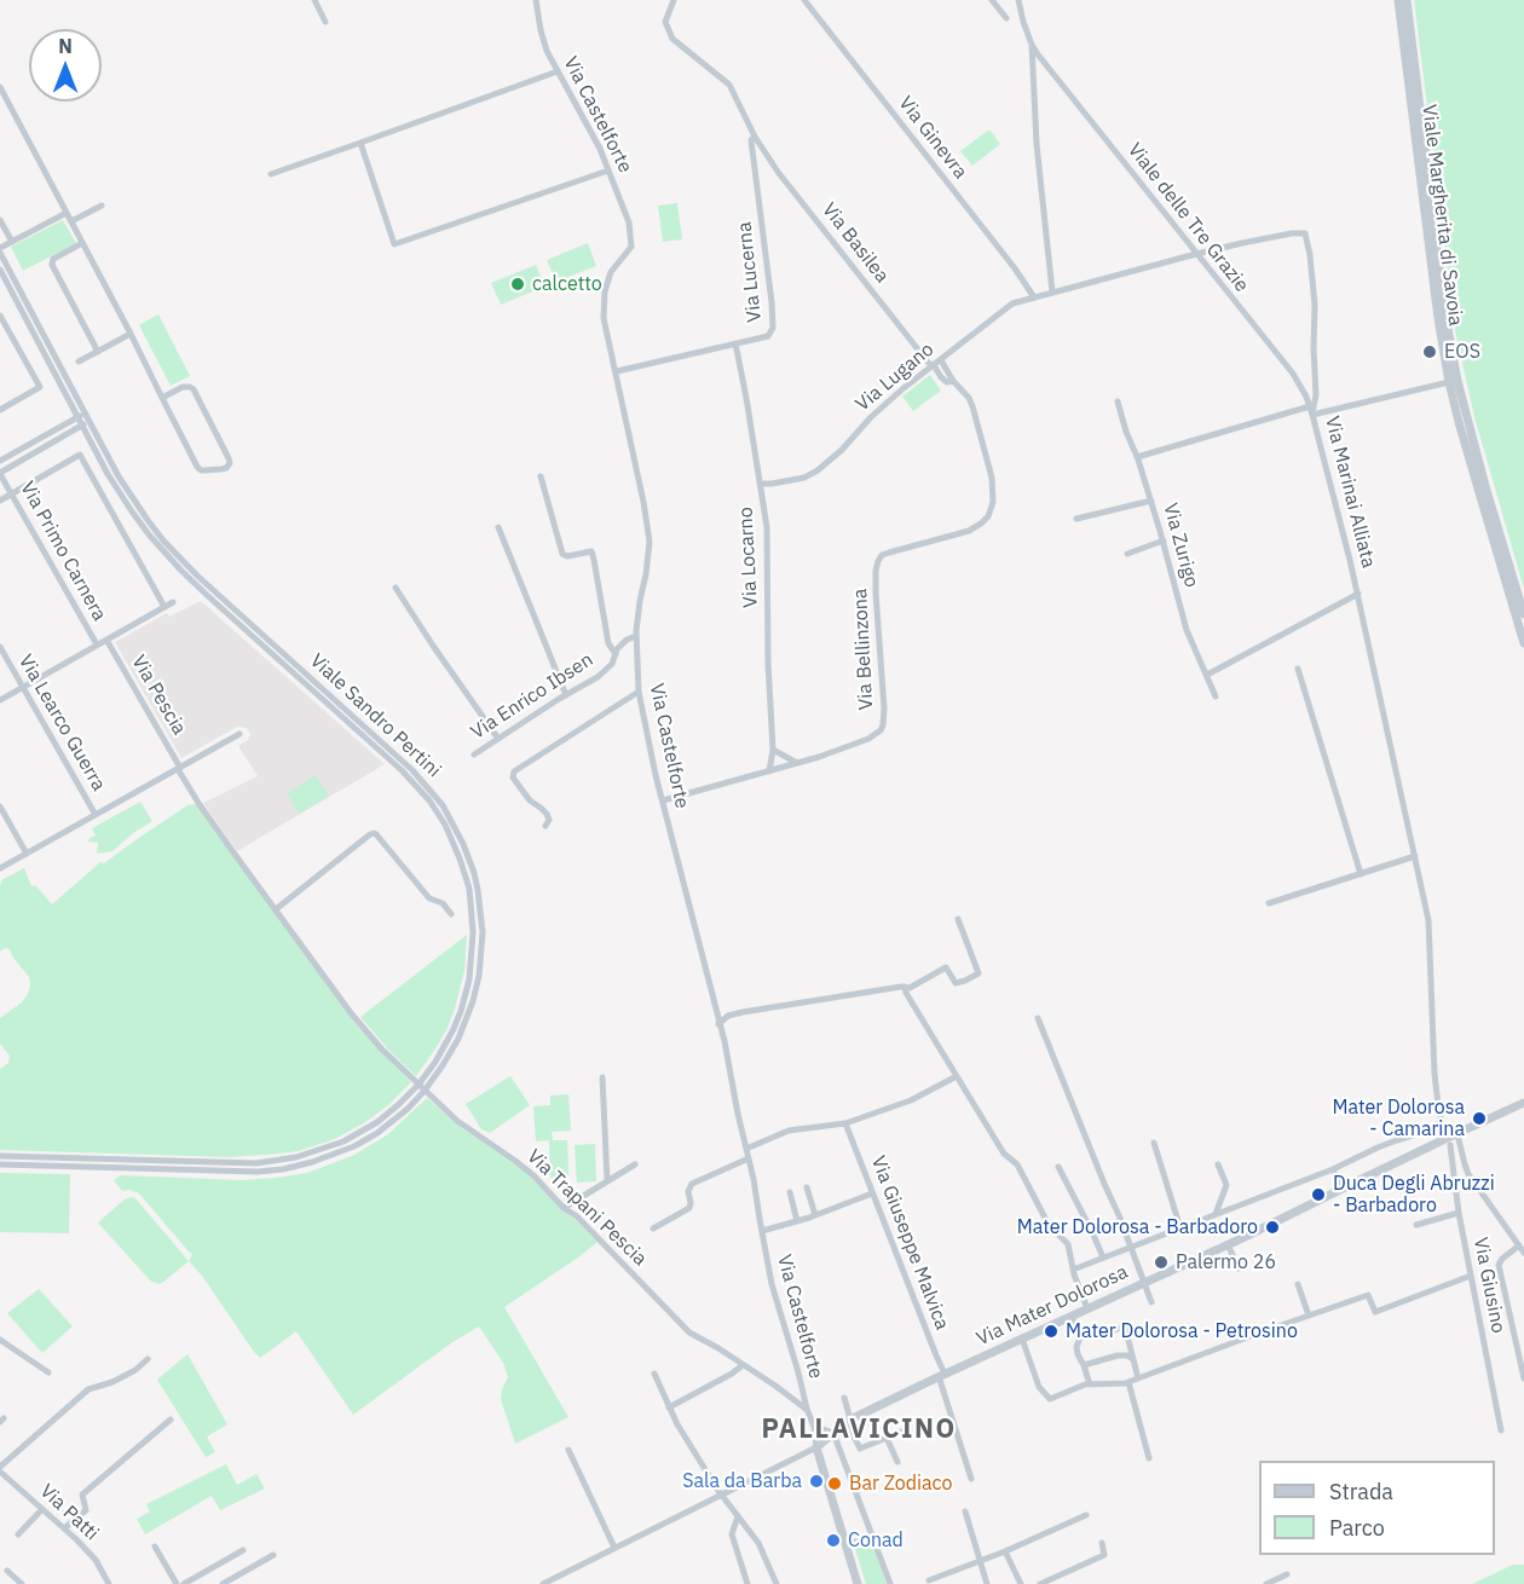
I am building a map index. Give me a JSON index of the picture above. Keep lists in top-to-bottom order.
{
  "streets": {
    "street": [
      "Via Castelforte",
      "Via Ginevra",
      "Viale Margherita di Savoia",
      "Viale delle Tre Grazie",
      "Via Basilea",
      "Via Lucerna",
      "Via Lugano",
      "Via Marinai Alliata",
      "Via Zurigo",
      "Via Primo Carnera",
      "Via Locarno",
      "Via Bellinzona",
      "Via Pescia",
      "Via Enrico Ibsen",
      "Viale Sandro Pertini",
      "Via Learco Guerra",
      "Via Trapani Pescia",
      "Via Giuseppe Malvica",
      "Via Giusino",
      "Via Mater Dolorosa",
      "Via Patti"
    ]
  },
  "crossings": [
    ["Via Castelforte", "Via Lucerna"],
    ["Via Castelforte", "Via Bellinzona"],
    ["Via Castelforte", "Via Enrico Ibsen"],
    ["Via Castelforte", "Via Trapani Pescia"],
    ["Via Castelforte", "Via Mater Dolorosa"],
    ["Via Ginevra", "Via Lugano"],
    ["Viale delle Tre Grazie", "Via Marinai Alliata"],
    ["Via Basilea", "Via Lucerna"],
    ["Via Basilea", "Via Lugano"],
    ["Via Basilea", "Via Bellinzona"],
    ["Via Lucerna", "Via Locarno"],
    ["Via Lugano", "Via Marinai Alliata"],
    ["Via Lugano", "Via Locarno"],
    ["Via Lugano", "Via Bellinzona"],
    ["Via Locarno", "Via Bellinzona"],
    ["Via Pescia", "Via Trapani Pescia"],
    ["Viale Sandro Pertini", "Via Trapani Pescia"],
    ["Via Giuseppe Malvica", "Via Mater Dolorosa"],
    ["Via Giusino", "Via Mater Dolorosa"]
  ],
  "districts": ["PALLAVICINO"],
  "places": [
    "calcetto",
    "EOS",
    "Mater Dolorosa - Camarina",
    "Duca Degli Abruzzi - Barbadoro",
    "Mater Dolorosa - Barbadoro",
    "Palermo 26",
    "Mater Dolorosa - Petrosino",
    "Sala da Barba",
    "Bar Zodiaco",
    "Conad"
  ],
  "legend": ["Strada", "Parco"],
  "north": "top"
}
